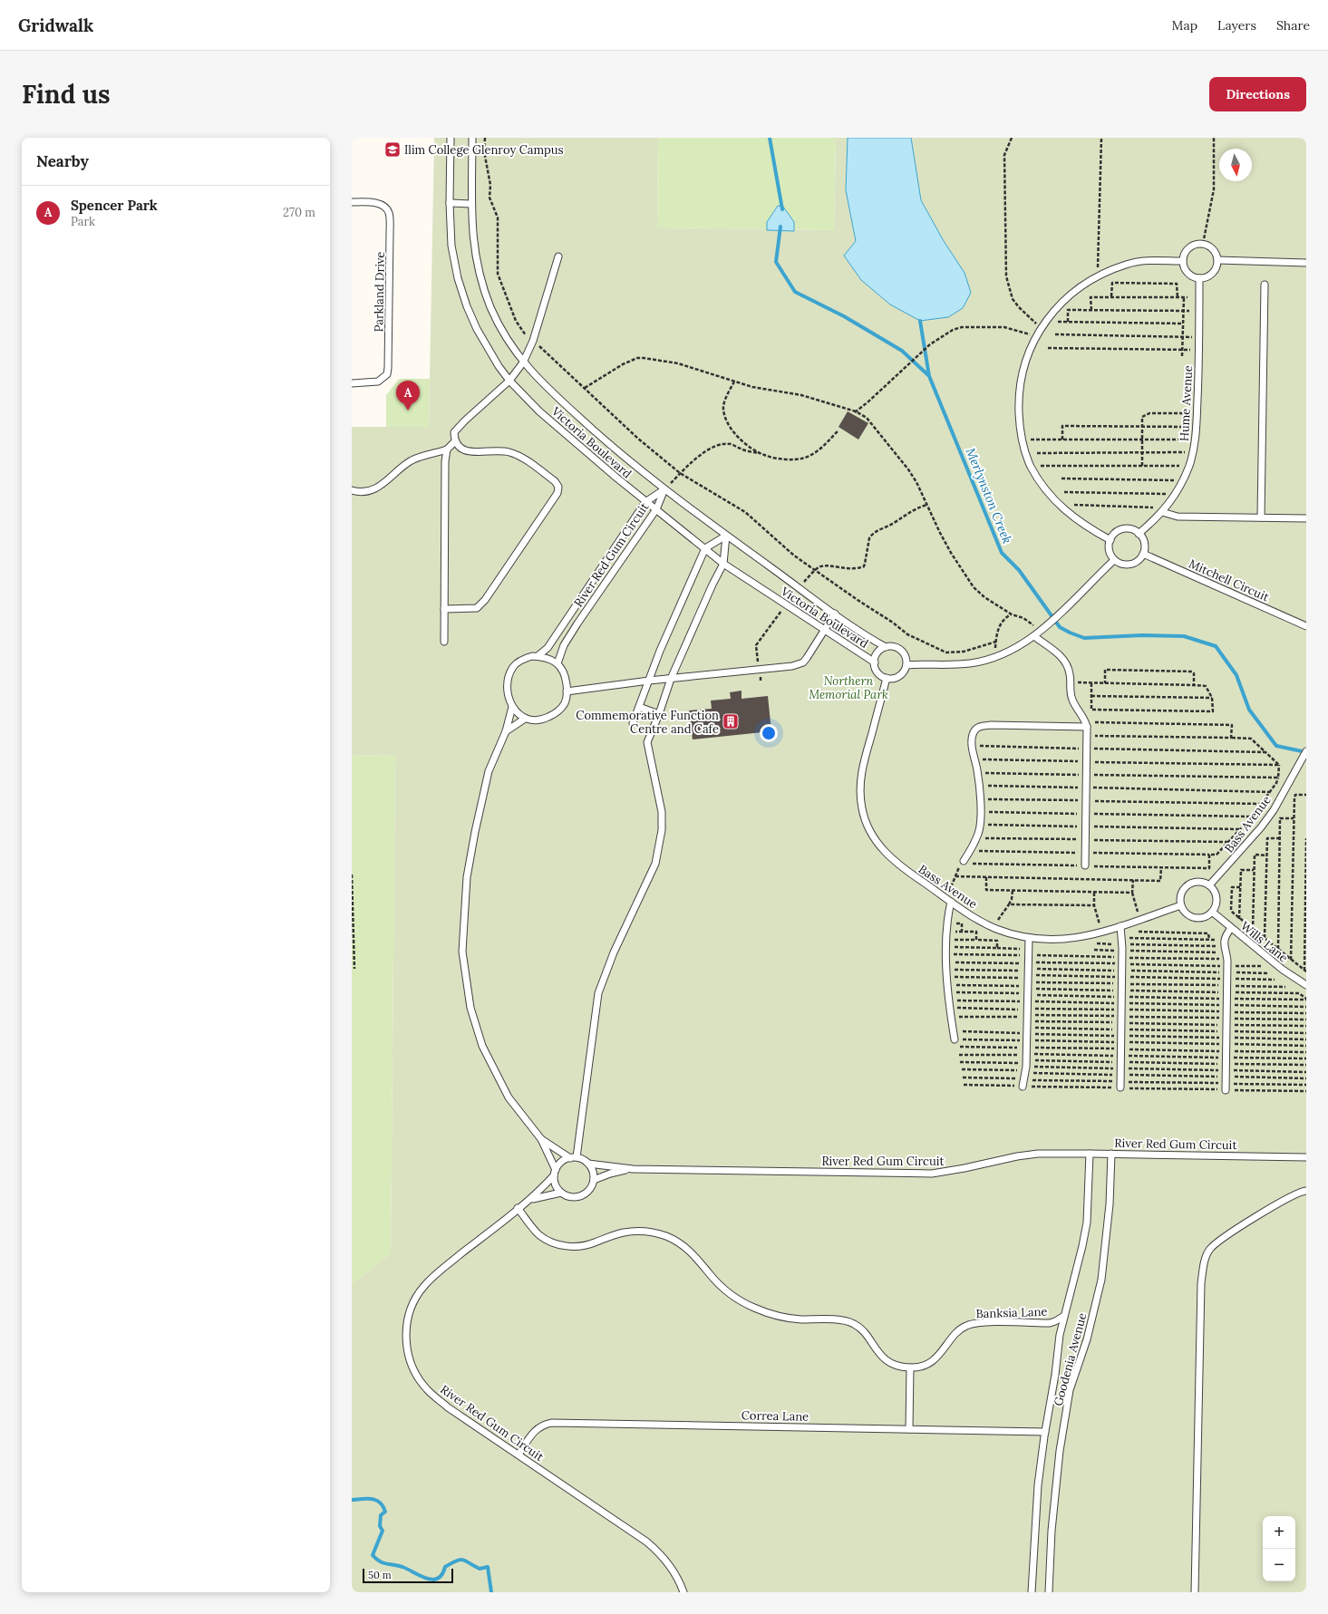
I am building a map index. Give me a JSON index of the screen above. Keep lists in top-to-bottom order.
{
  "streets": {
    "lane": [
      "Parkland Drive",
      "Hume Avenue",
      "Victoria Boulevard",
      "River Red Gum Circuit",
      "Mitchell Circuit",
      "Bass Avenue",
      "Wills Lane",
      "Banksia Lane",
      "Goodenia Avenue",
      "Correa Lane"
    ]
  },
  "crossings": [
    ["Hume Avenue", "Mitchell Circuit"],
    ["Victoria Boulevard", "River Red Gum Circuit"],
    ["Victoria Boulevard", "Bass Avenue"],
    ["River Red Gum Circuit", "Banksia Lane"],
    ["River Red Gum Circuit", "Goodenia Avenue"],
    ["River Red Gum Circuit", "Correa Lane"],
    ["Bass Avenue", "Wills Lane"],
    ["Banksia Lane", "Goodenia Avenue"],
    ["Goodenia Avenue", "Correa Lane"]
  ],
  "water": ["Merlynston Creek"],
  "parks": ["Northern Memorial Park"],
  "places": {
    "school or university": ["Ilim College Glenroy Campus"],
    "building": ["Commemorative Function Centre and Cafe"]
  },
  "scale_bar": "50 m",
  "north": "bottom",
  "page": {
    "header": "Gridwalk",
    "nav": ["Map", "Layers", "Share"],
    "buttons": "Directions",
    "title": "Find us",
    "heading": "Nearby",
    "list": [
      {
        "mark": "A",
        "name": "Spencer Park",
        "note": "Park",
        "value": "270 m"
      }
    ],
    "pins": "A",
    "map_buttons": ["+", "−"],
    "scale": "50 m"
  }
}
